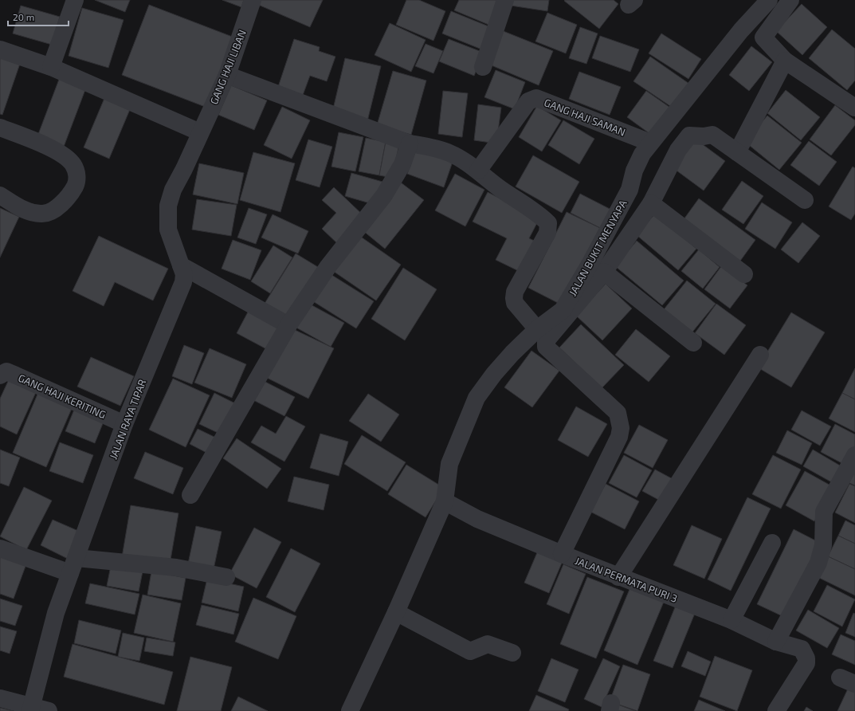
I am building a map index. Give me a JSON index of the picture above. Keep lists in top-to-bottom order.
{
  "streets": {
    "street": [
      "GANG HAJI LIBAN",
      "GANG HAJI SAMAN",
      "JALAN BUKIT MENYAPA",
      "GANG HAJI KERITING",
      "JALAN RAYA TIPAR",
      "JALAN PERMATA PURI 3"
    ]
  },
  "crossings": [
    ["GANG HAJI LIBAN", "JALAN RAYA TIPAR"],
    ["GANG HAJI SAMAN", "JALAN BUKIT MENYAPA"],
    ["JALAN BUKIT MENYAPA", "JALAN PERMATA PURI 3"],
    ["GANG HAJI KERITING", "JALAN RAYA TIPAR"]
  ],
  "scale_bar": "20 m"
}
